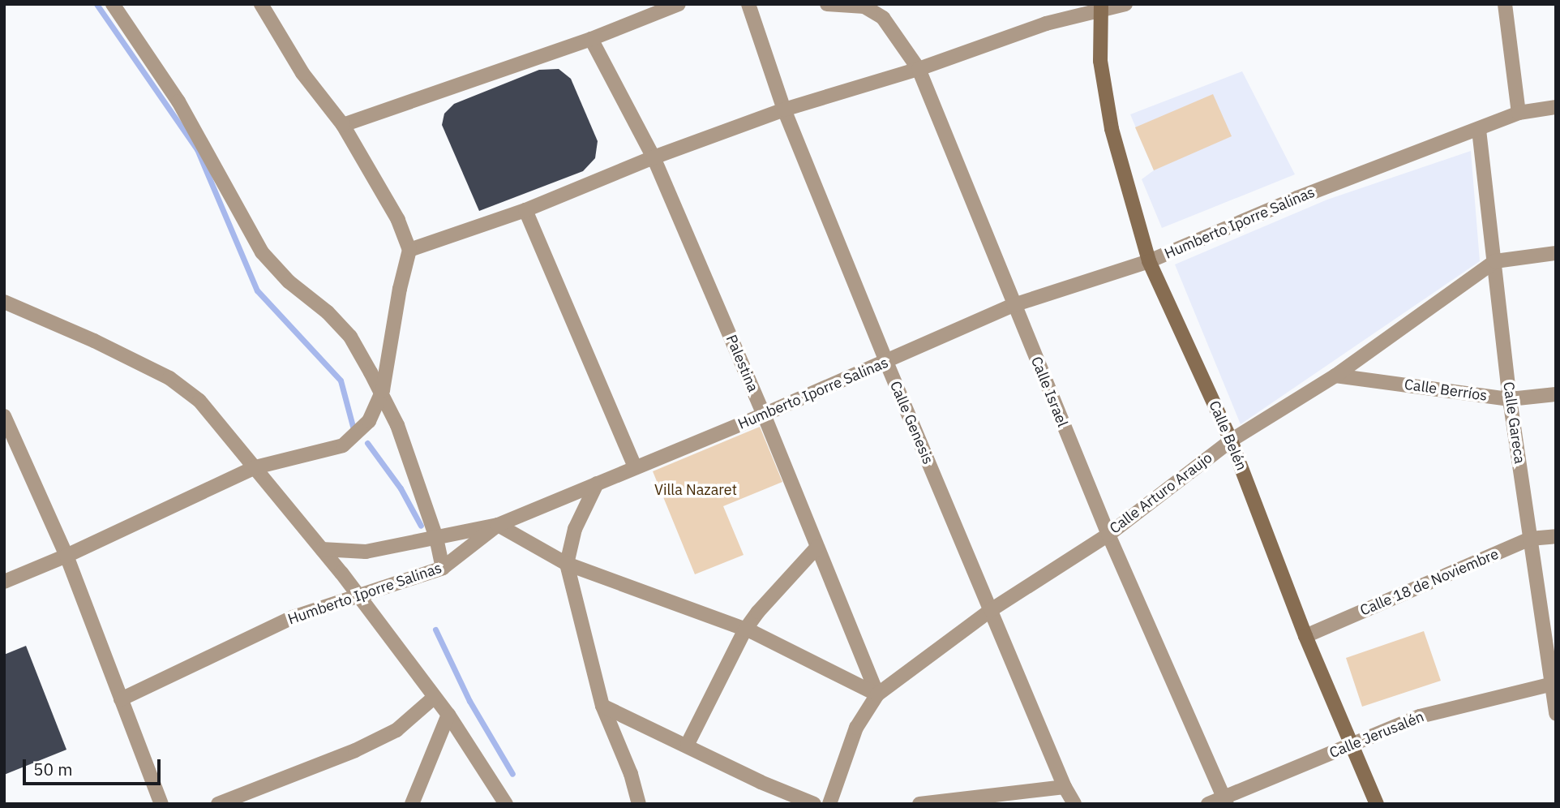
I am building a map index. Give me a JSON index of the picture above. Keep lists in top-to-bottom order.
{
  "streets": {
    "main road": ["Calle Belén"],
    "street": [
      "Humberto Iporre Salinas",
      "Palestina",
      "Calle Berríos",
      "Calle Israel",
      "Calle Genesis",
      "Calle Gareca",
      "Calle Arturo Araujo",
      "Calle 18 de Noviembre",
      "Calle Jerusalén"
    ]
  },
  "crossings": [
    ["Humberto Iporre Salinas", "Palestina"],
    ["Humberto Iporre Salinas", "Calle Israel"],
    ["Humberto Iporre Salinas", "Calle Genesis"],
    ["Humberto Iporre Salinas", "Calle Gareca"],
    ["Humberto Iporre Salinas", "Calle Belén"],
    ["Palestina", "Calle Arturo Araujo"],
    ["Calle Berríos", "Calle Gareca"],
    ["Calle Berríos", "Calle Arturo Araujo"],
    ["Calle Israel", "Calle Arturo Araujo"],
    ["Calle Israel", "Calle Jerusalén"],
    ["Calle Genesis", "Calle Arturo Araujo"],
    ["Calle Gareca", "Calle Arturo Araujo"],
    ["Calle Gareca", "Calle 18 de Noviembre"],
    ["Calle Gareca", "Calle Jerusalén"],
    ["Calle Belén", "Calle Arturo Araujo"],
    ["Calle Belén", "Calle 18 de Noviembre"],
    ["Calle Belén", "Calle Jerusalén"]
  ],
  "parks": ["Villa Nazaret"],
  "scale_bar": "50 m"
}
